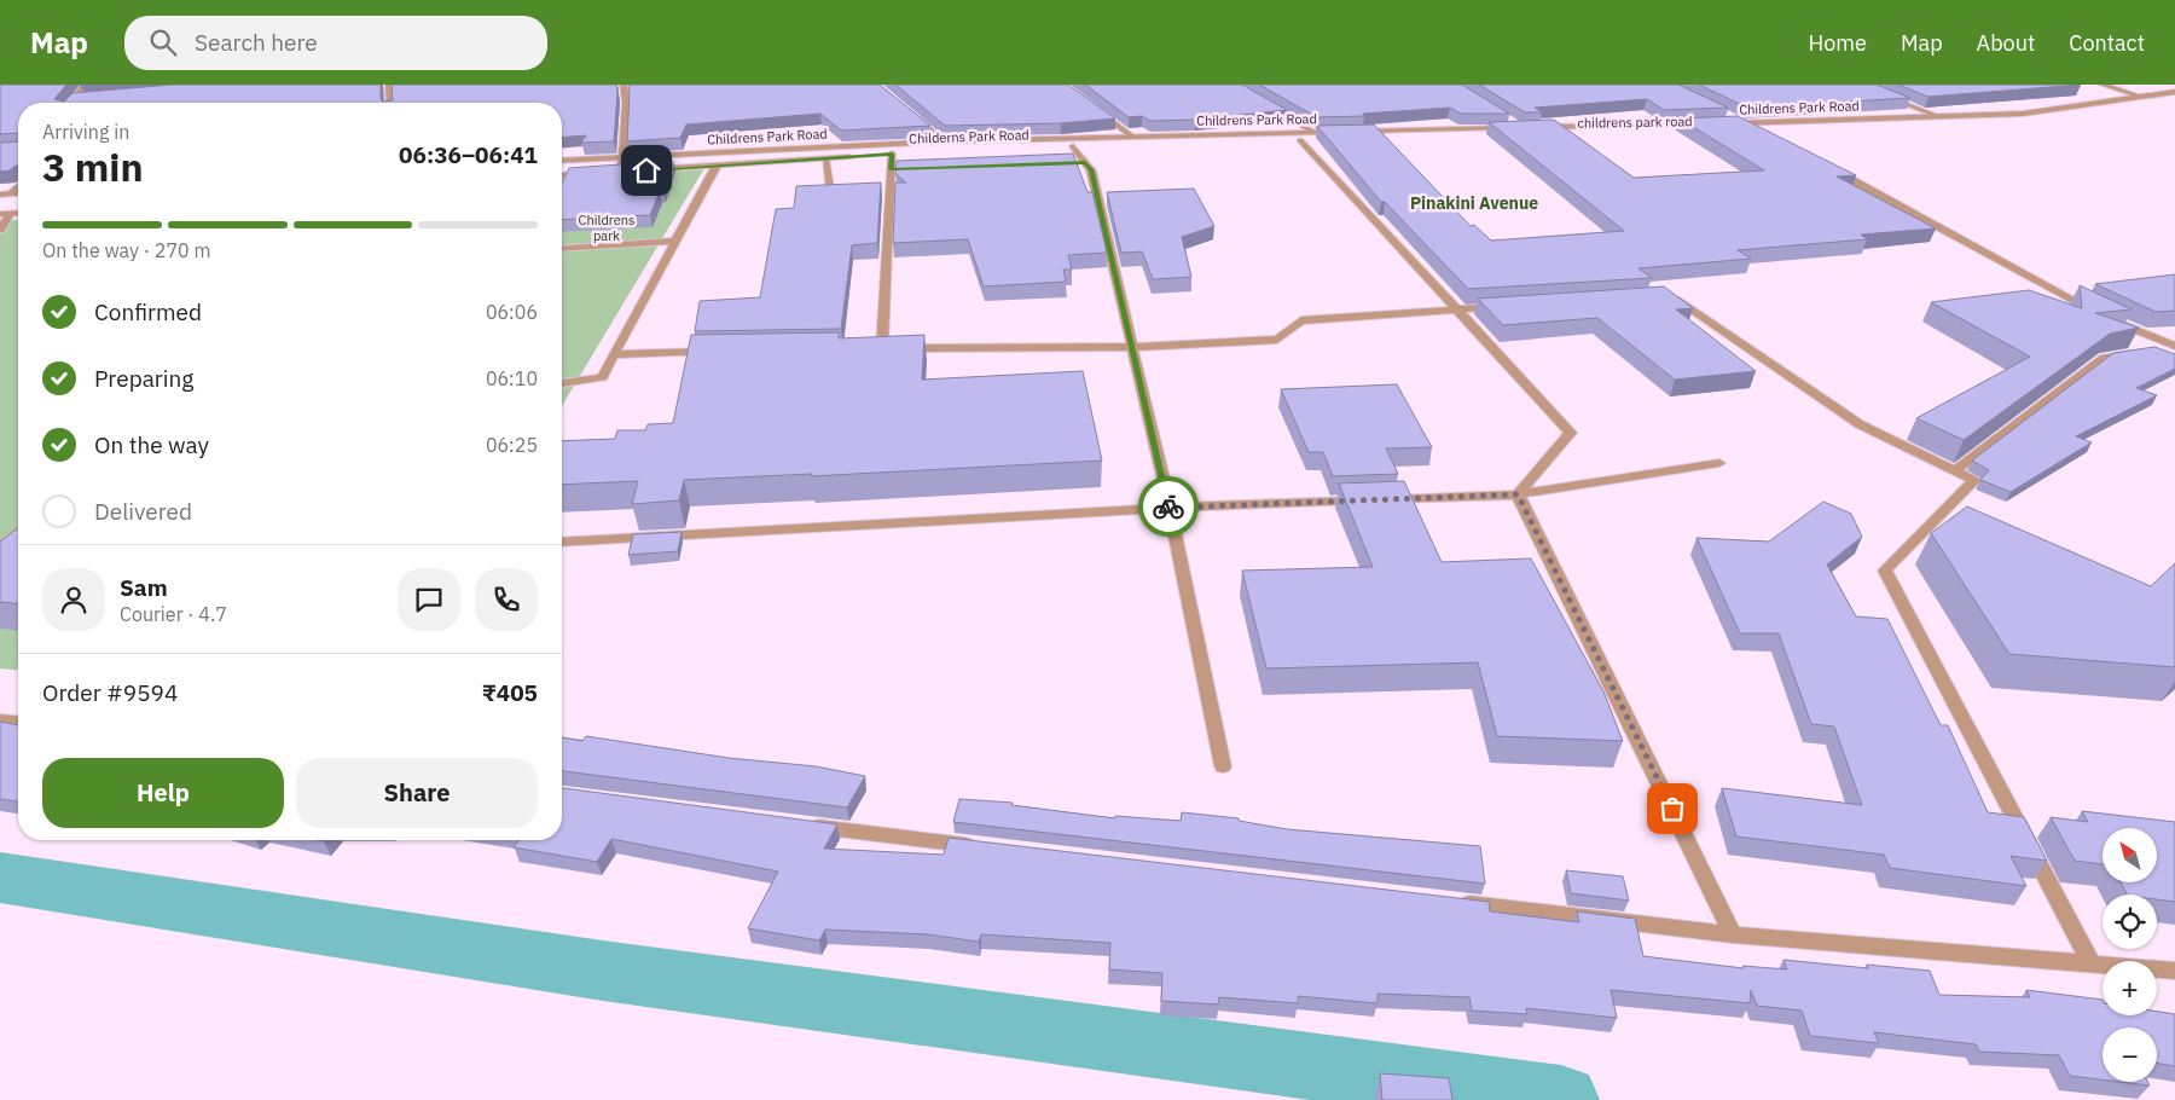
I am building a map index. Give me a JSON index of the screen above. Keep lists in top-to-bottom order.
{
  "streets": {
    "street": ["Childrens Park Road", "childrens park road", "Childerns Park Road"]
  },
  "crossings": [
    ["Childrens Park Road", "childrens park road"]
  ],
  "districts": ["Pinakini Avenue"],
  "parks": ["Childrens park"],
  "north": "top left",
  "page": {
    "header": "Map",
    "search": "Search here",
    "nav": [
      "Home",
      "Map",
      "About",
      "Contact"
    ],
    "heading": ["3 min", "Arriving in", "06:36–06:41"],
    "panel": [
      "Sam",
      "Courier · 4.7",
      "Order #9594",
      "₹405"
    ],
    "bar": "On the way · 270 m",
    "list": [
      ["Confirmed", "06:06"],
      ["Preparing", "06:10"],
      ["On the way", "06:25"],
      "Delivered"
    ],
    "buttons": ["Help", "Share"],
    "map_buttons": ["+", "−"]
  }
}
